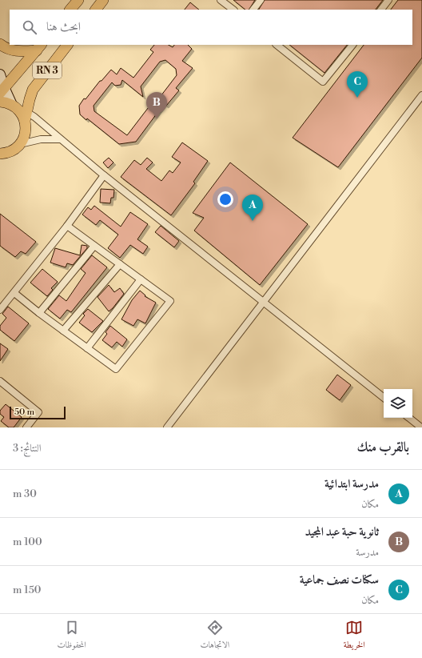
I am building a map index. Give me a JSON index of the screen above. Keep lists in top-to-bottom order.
{
  "streets": {
    "main road": ["RN 3"]
  },
  "scale_bar": "50 m",
  "page": {
    "search": "ابحث هنا",
    "pins": ["C", "B", "A"],
    "scale": "50 m",
    "heading": ["بالقرب منك", "النتائج: 3"],
    "list": [
      {
        "mark": "A",
        "name": "مدرسة ابتدائية",
        "note": "مكان",
        "value": "30 m"
      },
      {
        "mark": "B",
        "name": "ثانوية حبة عبد المجيد",
        "note": "مدرسة",
        "value": "100 m"
      },
      {
        "mark": "C",
        "name": "سكنات نصف جماعية",
        "note": "مكان",
        "value": "150 m"
      }
    ],
    "nav": ["الخريطة", "الاتجاهات", "المحفوظات"]
  }
}
